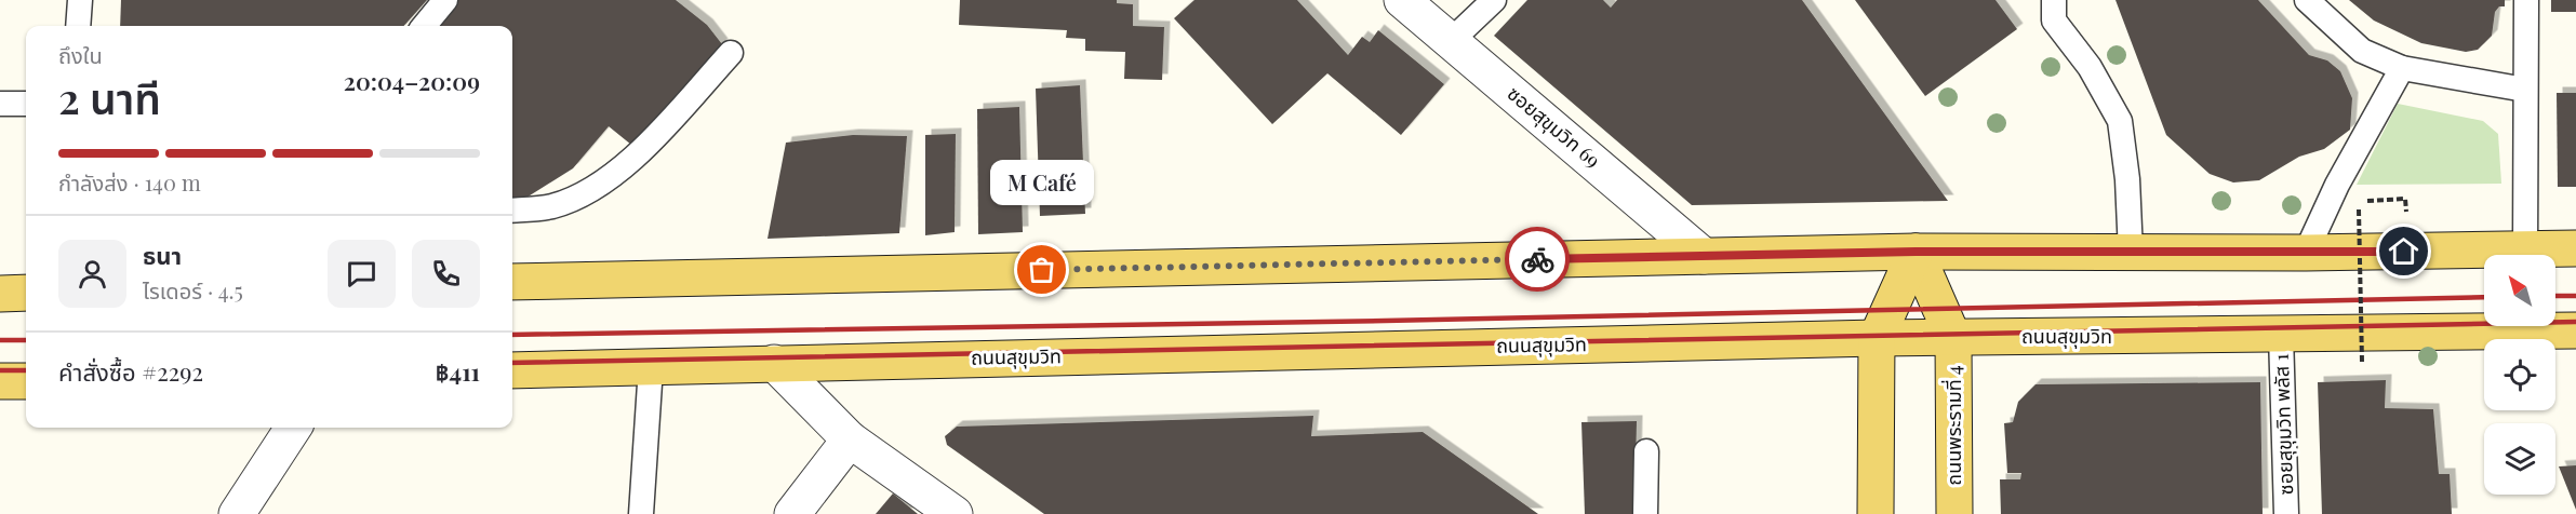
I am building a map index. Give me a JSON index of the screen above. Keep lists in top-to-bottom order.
{
  "streets": {
    "main road": ["ถนนสุขุมวิท", "ถนนพระรามที่ 4"],
    "street": ["ซอยสุขุมวิท 69"],
    "lane": ["ซอยสุขุมวิท พลัส 1"]
  },
  "crossings": [
    ["ถนนสุขุมวิท", "ซอยสุขุมวิท พลัส 1"],
    ["ถนนสุขุมวิท", "ถนนพระรามที่ 4"]
  ],
  "places": ["M Café"],
  "north": "top left",
  "page": {
    "heading": ["2 นาที", "ถึงใน", "20:04–20:09"],
    "panel": [
      "ธนา",
      "ไรเดอร์ · 4.5",
      "คำสั่งซื้อ #2292",
      "฿411"
    ],
    "bar": "กำลังส่ง · 140 m",
    "bubble": "M Café"
  }
}
